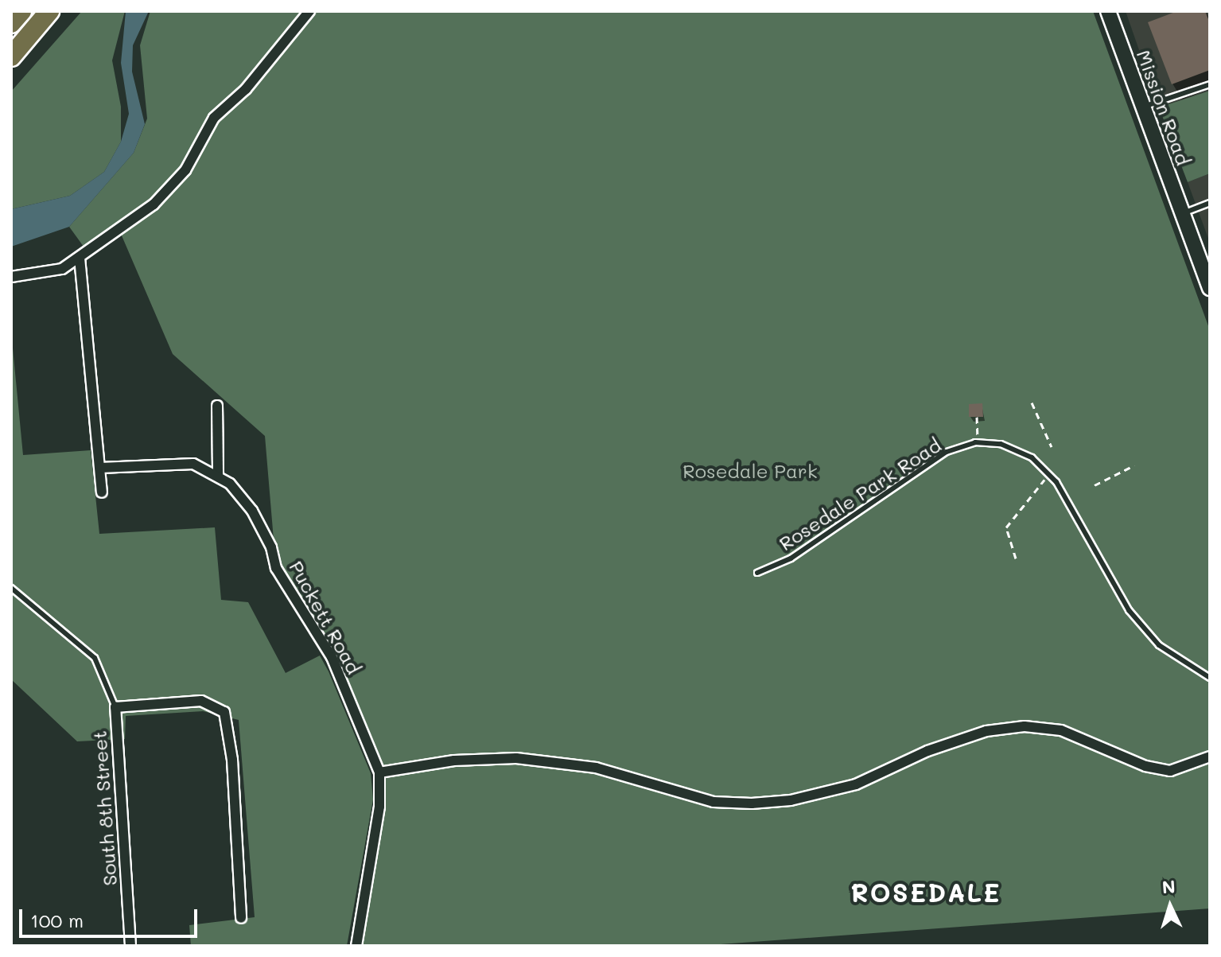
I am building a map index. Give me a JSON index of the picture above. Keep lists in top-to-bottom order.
{
  "streets": {
    "main road": ["Mission Road"],
    "street": ["Puckett Road", "South 8th Street"],
    "lane": ["Rosedale Park Road"]
  },
  "districts": ["ROSEDALE"],
  "parks": ["Rosedale Park"],
  "scale_bar": "100 m",
  "north": "top"
}
